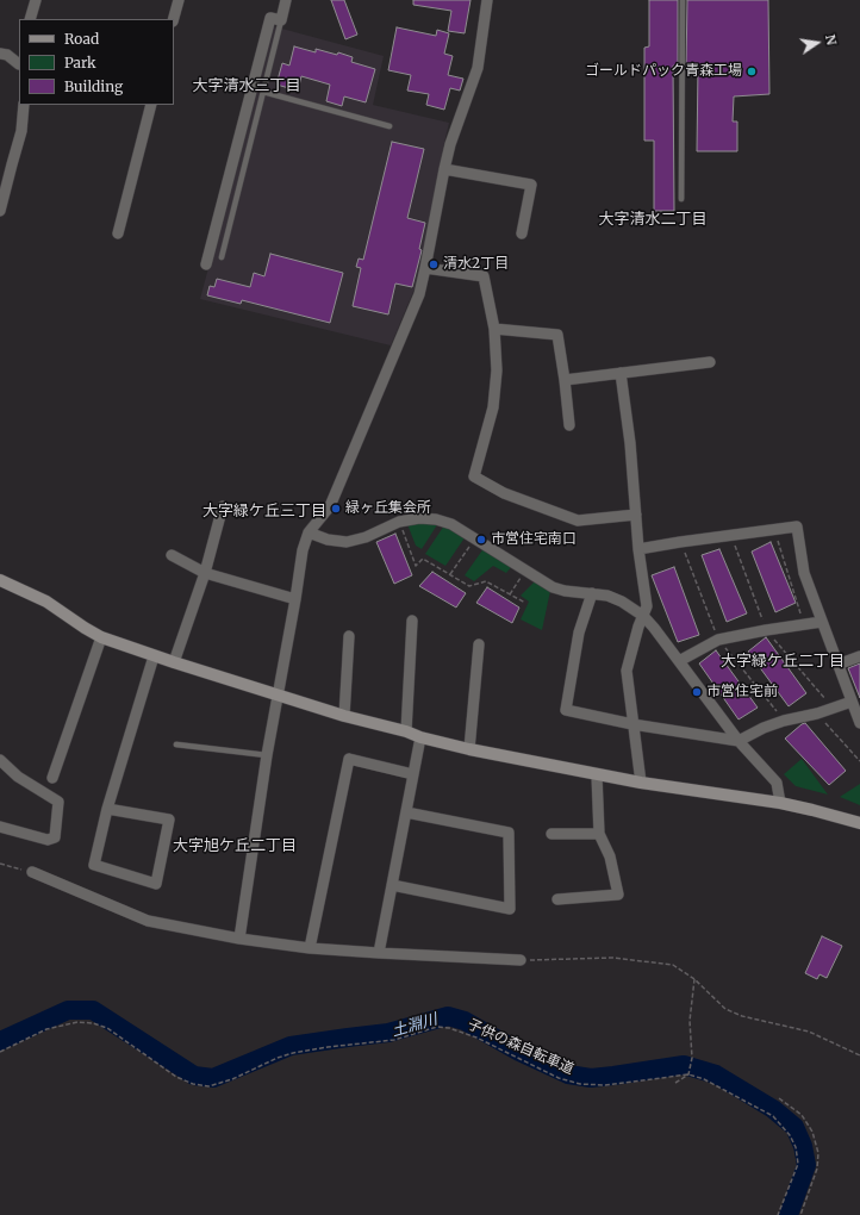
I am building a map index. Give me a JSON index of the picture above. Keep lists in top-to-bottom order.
{
  "streets": {
    "path": ["子供の森自転車道"]
  },
  "districts": [
    "大字清水三丁目",
    "大字清水二丁目",
    "大字緑ケ丘三丁目",
    "大字緑ケ丘二丁目",
    "大字旭ケ丘二丁目"
  ],
  "water": ["土淵川"],
  "places": [
    "ゴールドパック青森工場",
    "清水2丁目",
    "緑ヶ丘集会所",
    "市営住宅南口",
    "市営住宅前"
  ],
  "legend": ["Road", "Park", "Building"],
  "north": "right"
}
